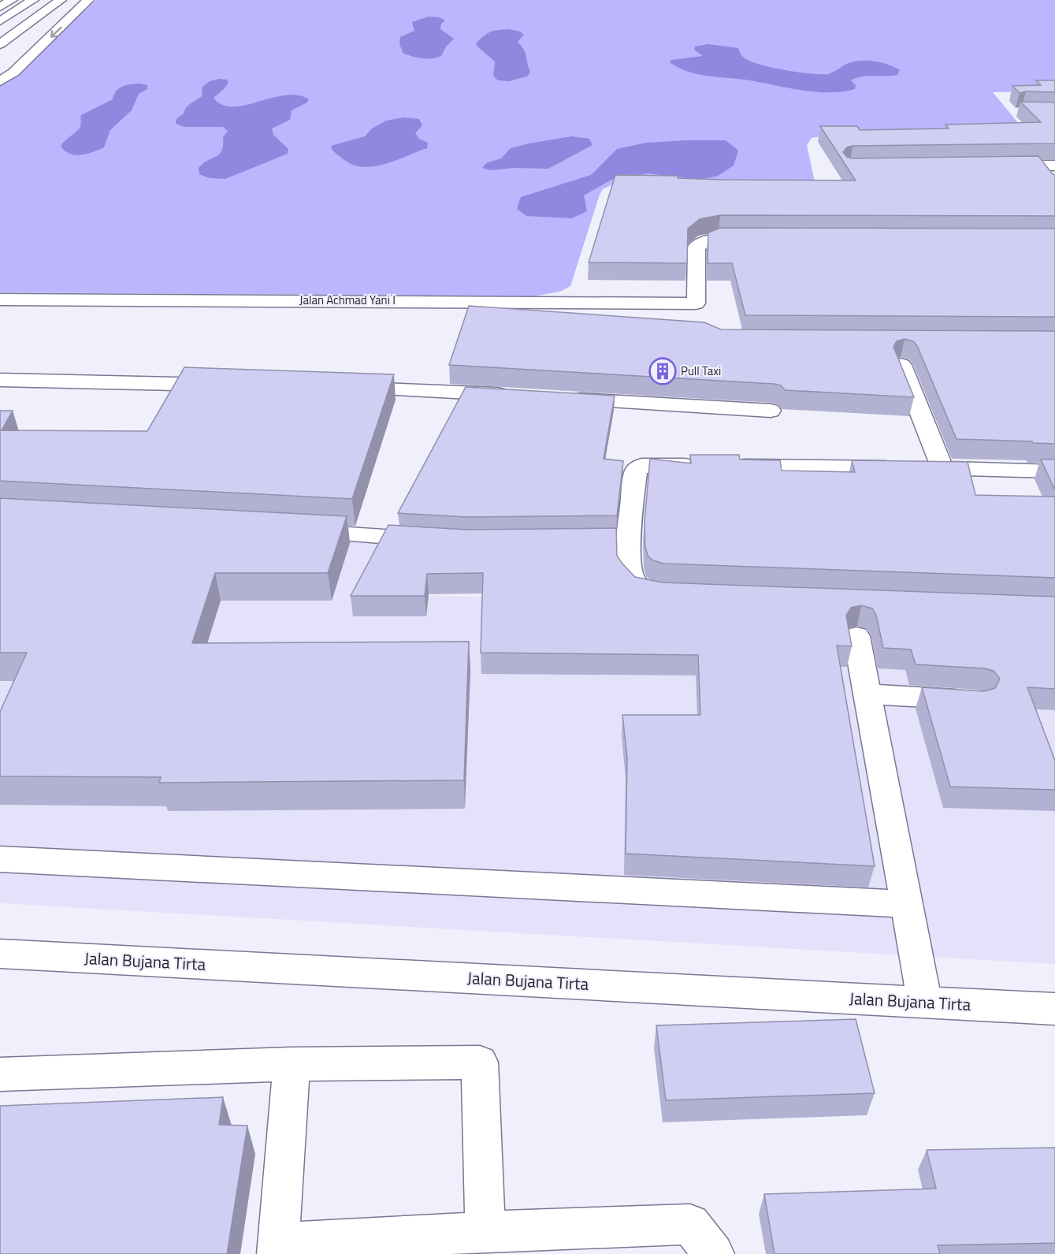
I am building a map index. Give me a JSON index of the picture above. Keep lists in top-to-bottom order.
{
  "streets": {
    "main road": ["Jalan Achmad Yani I", "Jalan Bujana Tirta"]
  },
  "places": {
    "building": ["Pull Taxi"]
  }
}
